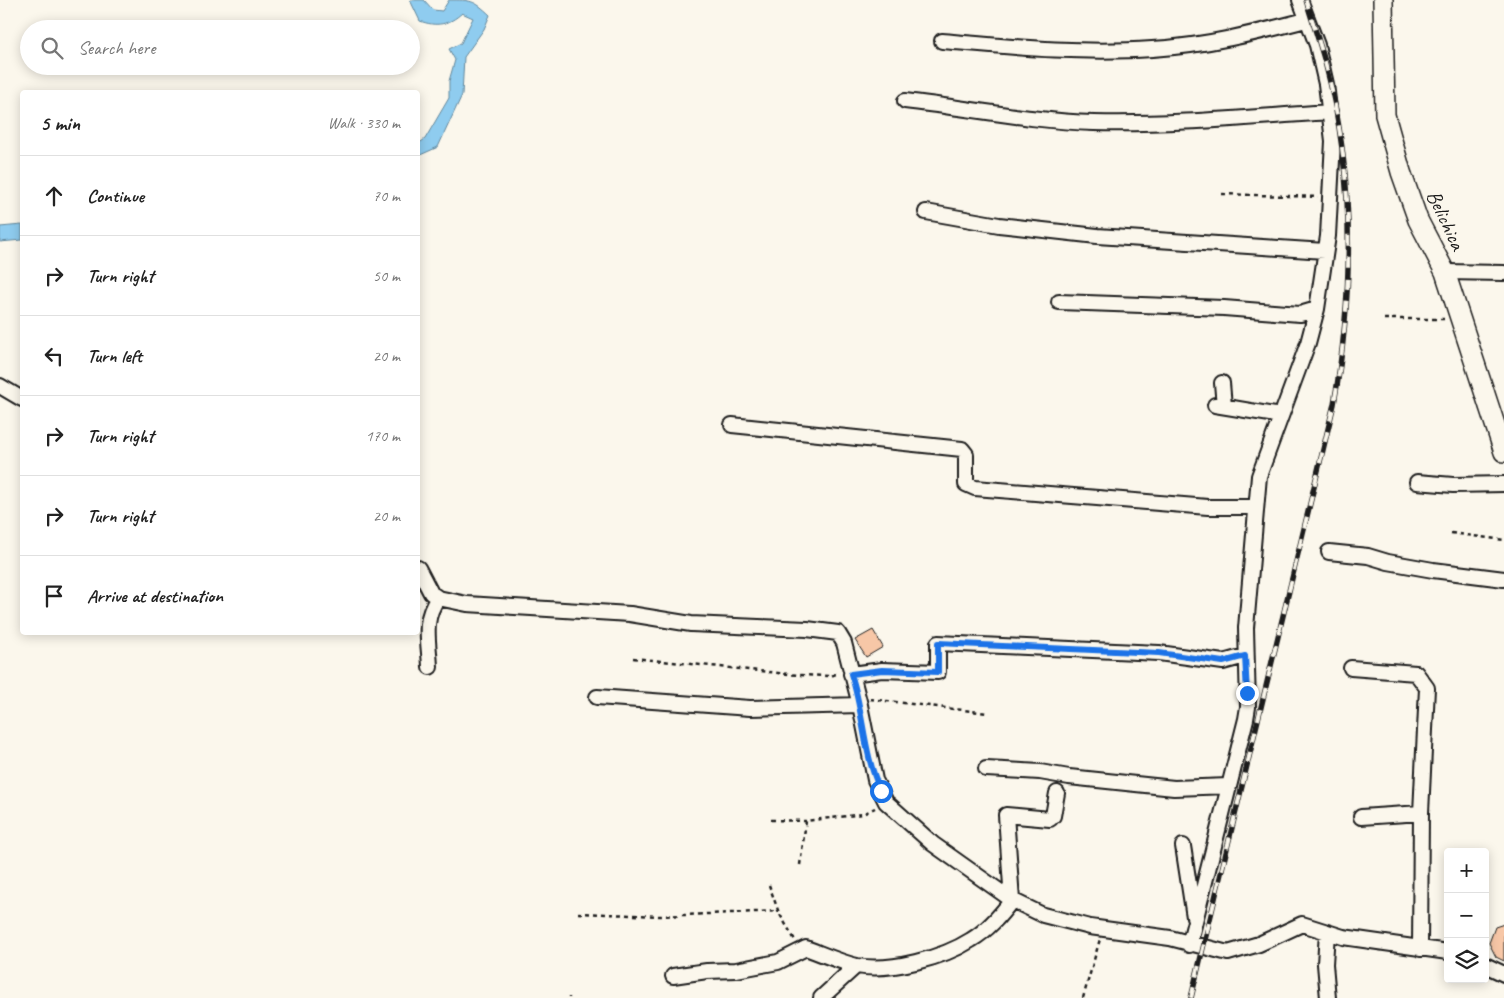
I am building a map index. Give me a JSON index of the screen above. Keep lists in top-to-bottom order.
{
  "streets": {
    "main road": ["Belichica"]
  },
  "page": {
    "search": "Search here",
    "heading": ["5 min", "Walk · 330 m"],
    "list": [
      ["Continue", "70 m"],
      ["Turn right", "50 m"],
      ["Turn left", "20 m"],
      ["Turn right", "170 m"],
      ["Turn right", "20 m"],
      "Arrive at destination"
    ],
    "map_buttons": ["+", "−"]
  }
}
